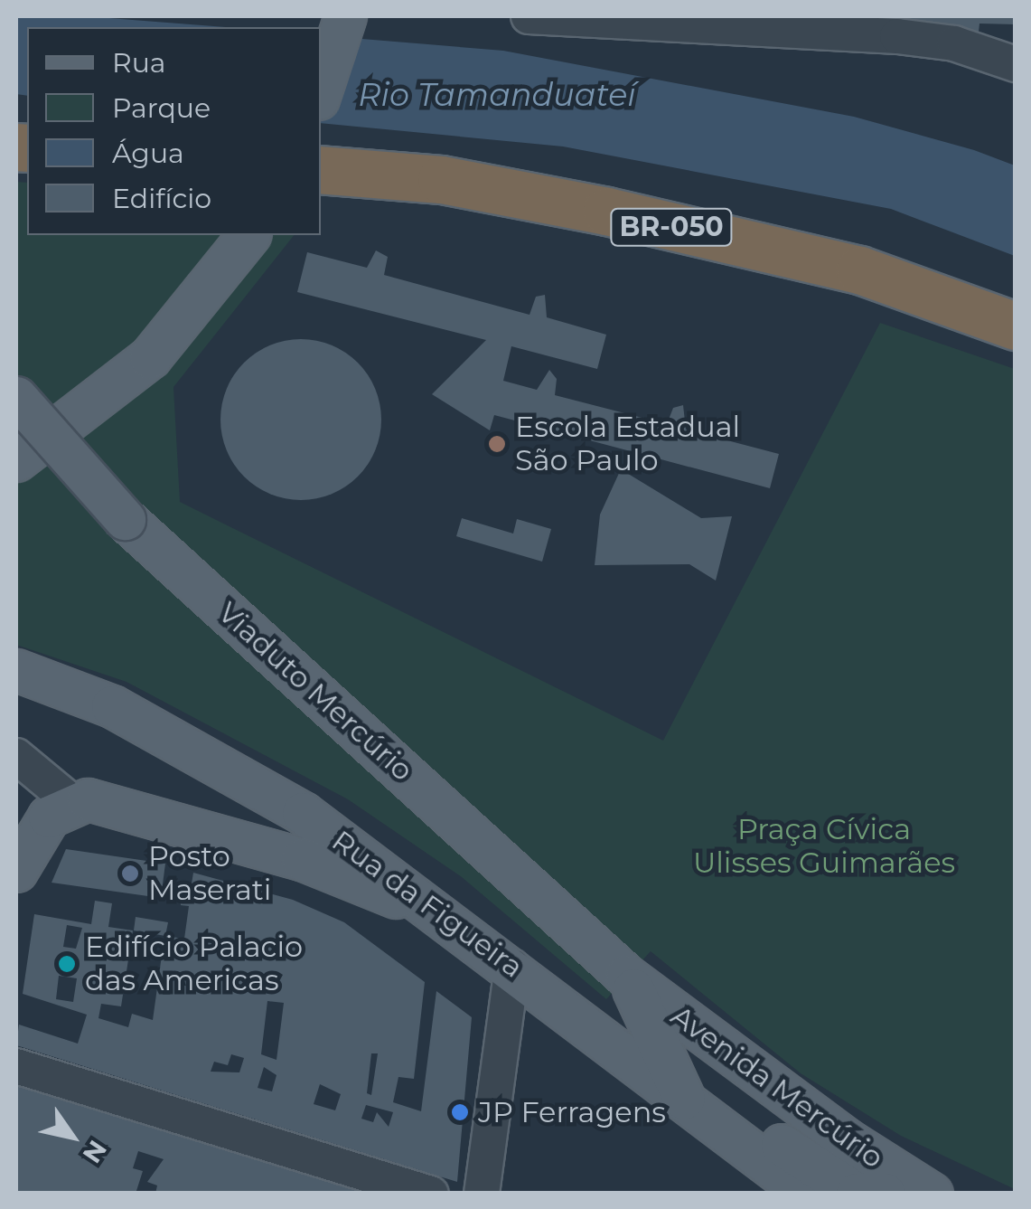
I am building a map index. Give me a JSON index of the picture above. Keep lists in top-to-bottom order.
{
  "streets": {
    "highway": ["BR-050"],
    "main road": ["Viaduto Mercúrio", "Rua da Figueira", "Avenida Mercúrio"]
  },
  "crossings": [
    ["Viaduto Mercúrio", "Avenida Mercúrio"]
  ],
  "water": ["Rio Tamanduateí"],
  "parks": ["Praça Cívica Ulisses Guimarães"],
  "places": [
    "Escola Estadual São Paulo",
    "Posto Maserati",
    "Edifício Palacio das Americas",
    "JP Ferragens"
  ],
  "legend": [
    "Rua",
    "Parque",
    "Água",
    "Edifício"
  ],
  "north": "bottom right"
}
